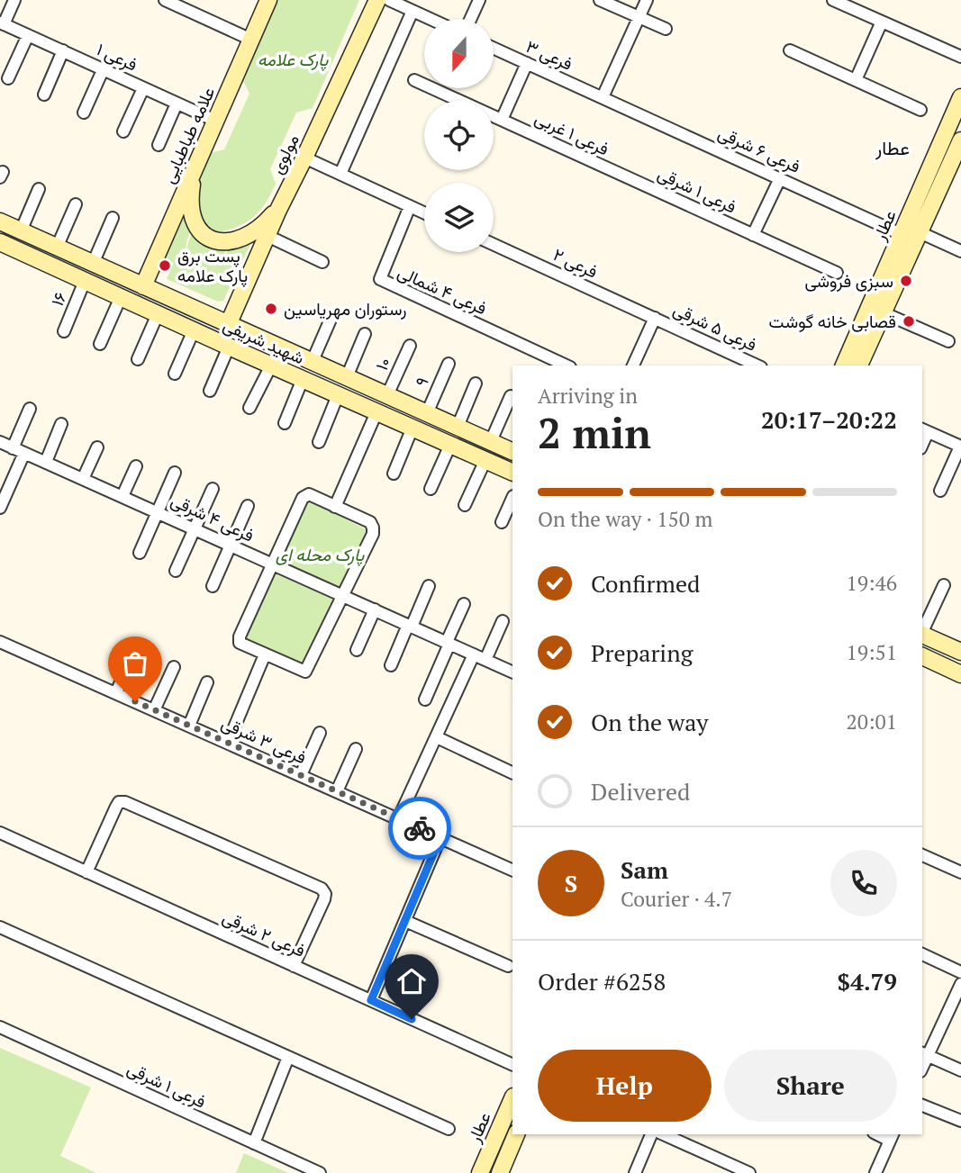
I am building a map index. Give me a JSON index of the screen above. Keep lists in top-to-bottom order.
{
  "streets": {
    "main road": [
      "علامه طباطبایی",
      "مولوی",
      "عطار",
      "شهید شریفی"
    ],
    "street": [
      "فرعی ۳",
      "فرعی ۱",
      "فرعی ۱ غربی",
      "فرعی ۶ شرقی",
      "فرعی ۱ شرقی",
      "فرعی ۲",
      "فرعی ۴ شمالی",
      "۱۶",
      "فرعی ۵ شرقی",
      "۱۰",
      "۹",
      "فرعی ۴ شرقی",
      "فرعی ۳ شرقی",
      "فرعی ۲ شرقی"
    ]
  },
  "crossings": [
    ["فرعی ۳", "فرعی ۶ شرقی"],
    ["فرعی ۱", "علامه طباطبایی"],
    ["فرعی ۱ غربی", "فرعی ۱ شرقی"],
    ["علامه طباطبایی", "شهید شریفی"],
    ["فرعی ۶ شرقی", "عطار"],
    ["مولوی", "شهید شریفی"],
    ["فرعی ۲", "فرعی ۵ شرقی"],
    ["۱۶", "شهید شریفی"],
    ["شهید شریفی", "۱۰"],
    ["شهید شریفی", "۹"]
  ],
  "districts": ["عطار"],
  "parks": ["پارک علامه", "پارک محله ای"],
  "places": [
    "پست برق پارک علامه",
    "سبزی فروشی",
    "رستوران مهریاسین",
    "قصابی خانه گوشت"
  ],
  "north": "bottom",
  "page": {
    "heading": ["2 min", "Arriving in", "20:17–20:22"],
    "panel": [
      "Sam",
      "Courier · 4.7",
      "Order #6258",
      "$4.79"
    ],
    "bar": "On the way · 150 m",
    "list": [
      ["Confirmed", "19:46"],
      ["Preparing", "19:51"],
      ["On the way", "20:01"],
      "Delivered"
    ],
    "round": "S",
    "buttons": ["Help", "Share"]
  }
}
